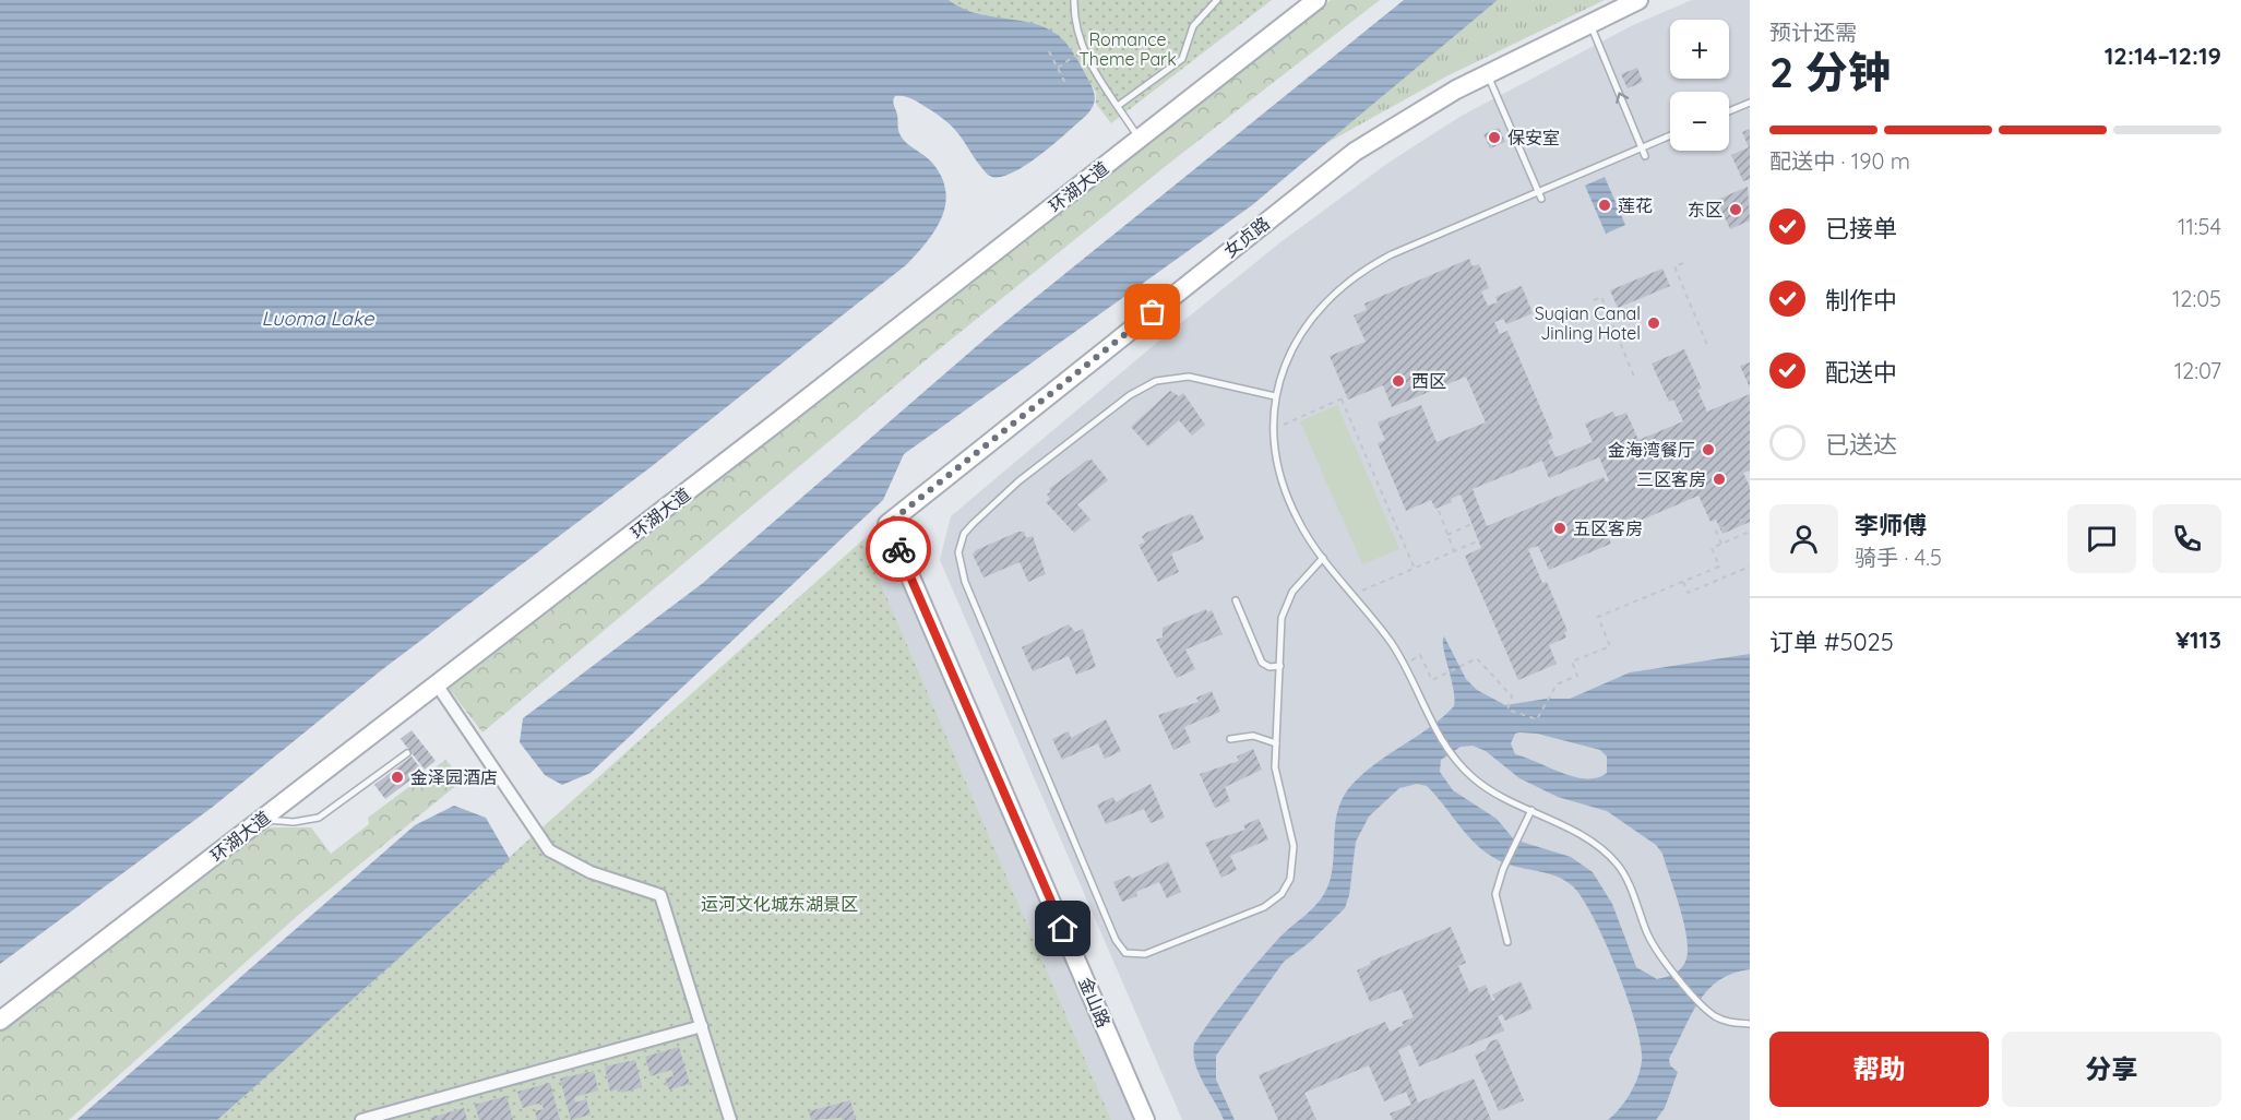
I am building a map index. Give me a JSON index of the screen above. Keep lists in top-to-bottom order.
{
  "streets": {
    "main road": ["环湖大道", "女贞路", "金山路"]
  },
  "crossings": [
    ["女贞路", "金山路"]
  ],
  "water": ["Luoma Lake"],
  "parks": ["Romance Theme Park", "运河文化城东湖景区"],
  "places": [
    "保安室",
    "莲花",
    "东区",
    "Suqian Canal Jinling Hotel",
    "西区",
    "金海湾餐厅",
    "三区客房",
    "五区客房",
    "金泽园酒店"
  ],
  "page": {
    "heading": ["2 分钟", "预计还需", "12:14–12:19"],
    "panel": [
      "李师傅",
      "骑手 · 4.5",
      "订单 #5025",
      "¥113"
    ],
    "map_buttons": ["+", "−"],
    "bar": "配送中 · 190 m",
    "list": [
      ["已接单", "11:54"],
      ["制作中", "12:05"],
      ["配送中", "12:07"],
      "已送达"
    ],
    "buttons": ["帮助", "分享"]
  }
}
